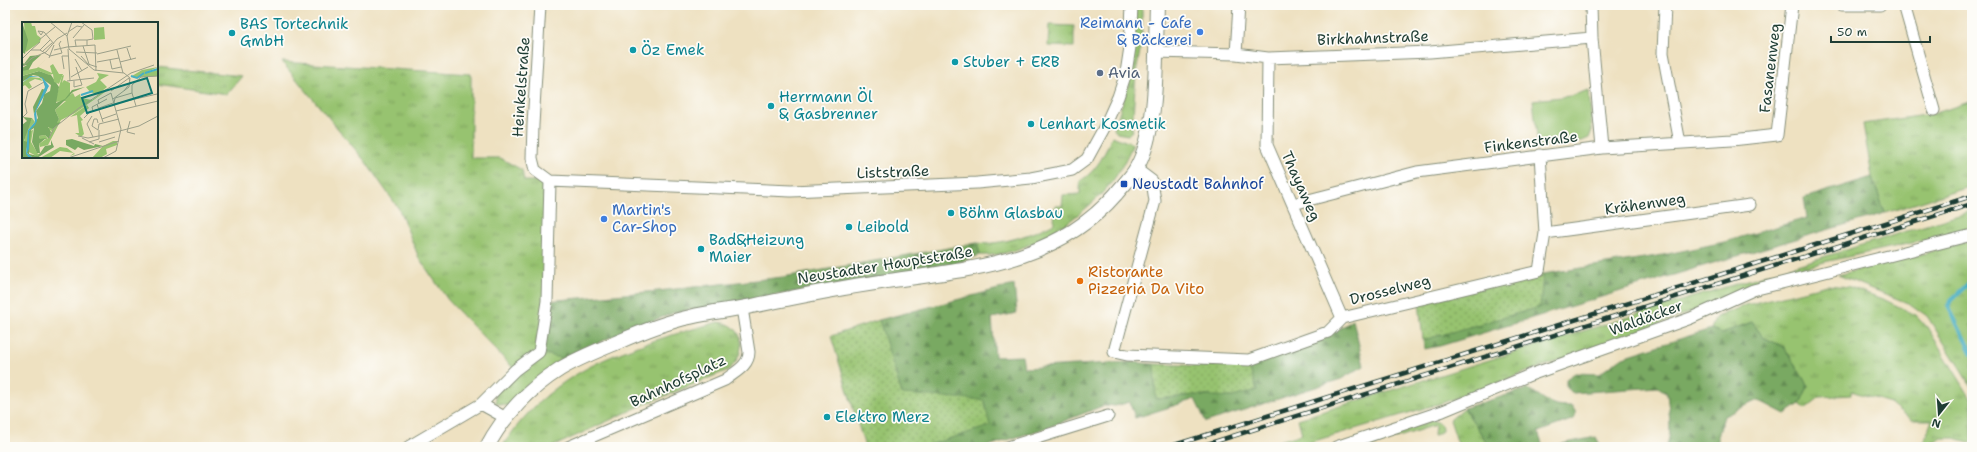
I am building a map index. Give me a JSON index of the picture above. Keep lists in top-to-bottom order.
{
  "streets": {
    "street": [
      "Birkhahnstraße",
      "Fasanenweg",
      "Heinkelstraße",
      "Finkenstraße",
      "Liststraße",
      "Thayaweg",
      "Krähenweg",
      "Neustadter Hauptstraße",
      "Drosselweg",
      "Waldäcker",
      "Bahnhofsplatz"
    ]
  },
  "crossings": [
    ["Birkhahnstraße", "Thayaweg"],
    ["Birkhahnstraße", "Neustadter Hauptstraße"],
    ["Fasanenweg", "Finkenstraße"],
    ["Heinkelstraße", "Liststraße"],
    ["Finkenstraße", "Thayaweg"],
    ["Thayaweg", "Drosselweg"],
    ["Krähenweg", "Drosselweg"],
    ["Neustadter Hauptstraße", "Drosselweg"],
    ["Neustadter Hauptstraße", "Bahnhofsplatz"]
  ],
  "places": {
    "other": [
      "Reimann - Cafe & Bäckerei",
      "BAS Tortechnik GmbH",
      "Öz Emek",
      "Stuber + ERB",
      "Avia",
      "Herrmann Öl & Gasbrenner",
      "Lenhart Kosmetik",
      "Böhm Glasbau",
      "Martin's Car-Shop",
      "Leibold",
      "Bad&Heizung Maier",
      "Ristorante Pizzeria Da Vito",
      "Elektro Merz"
    ],
    "transit": ["Neustadt Bahnhof"]
  },
  "scale_bar": "50 m",
  "north": "bottom"
}
